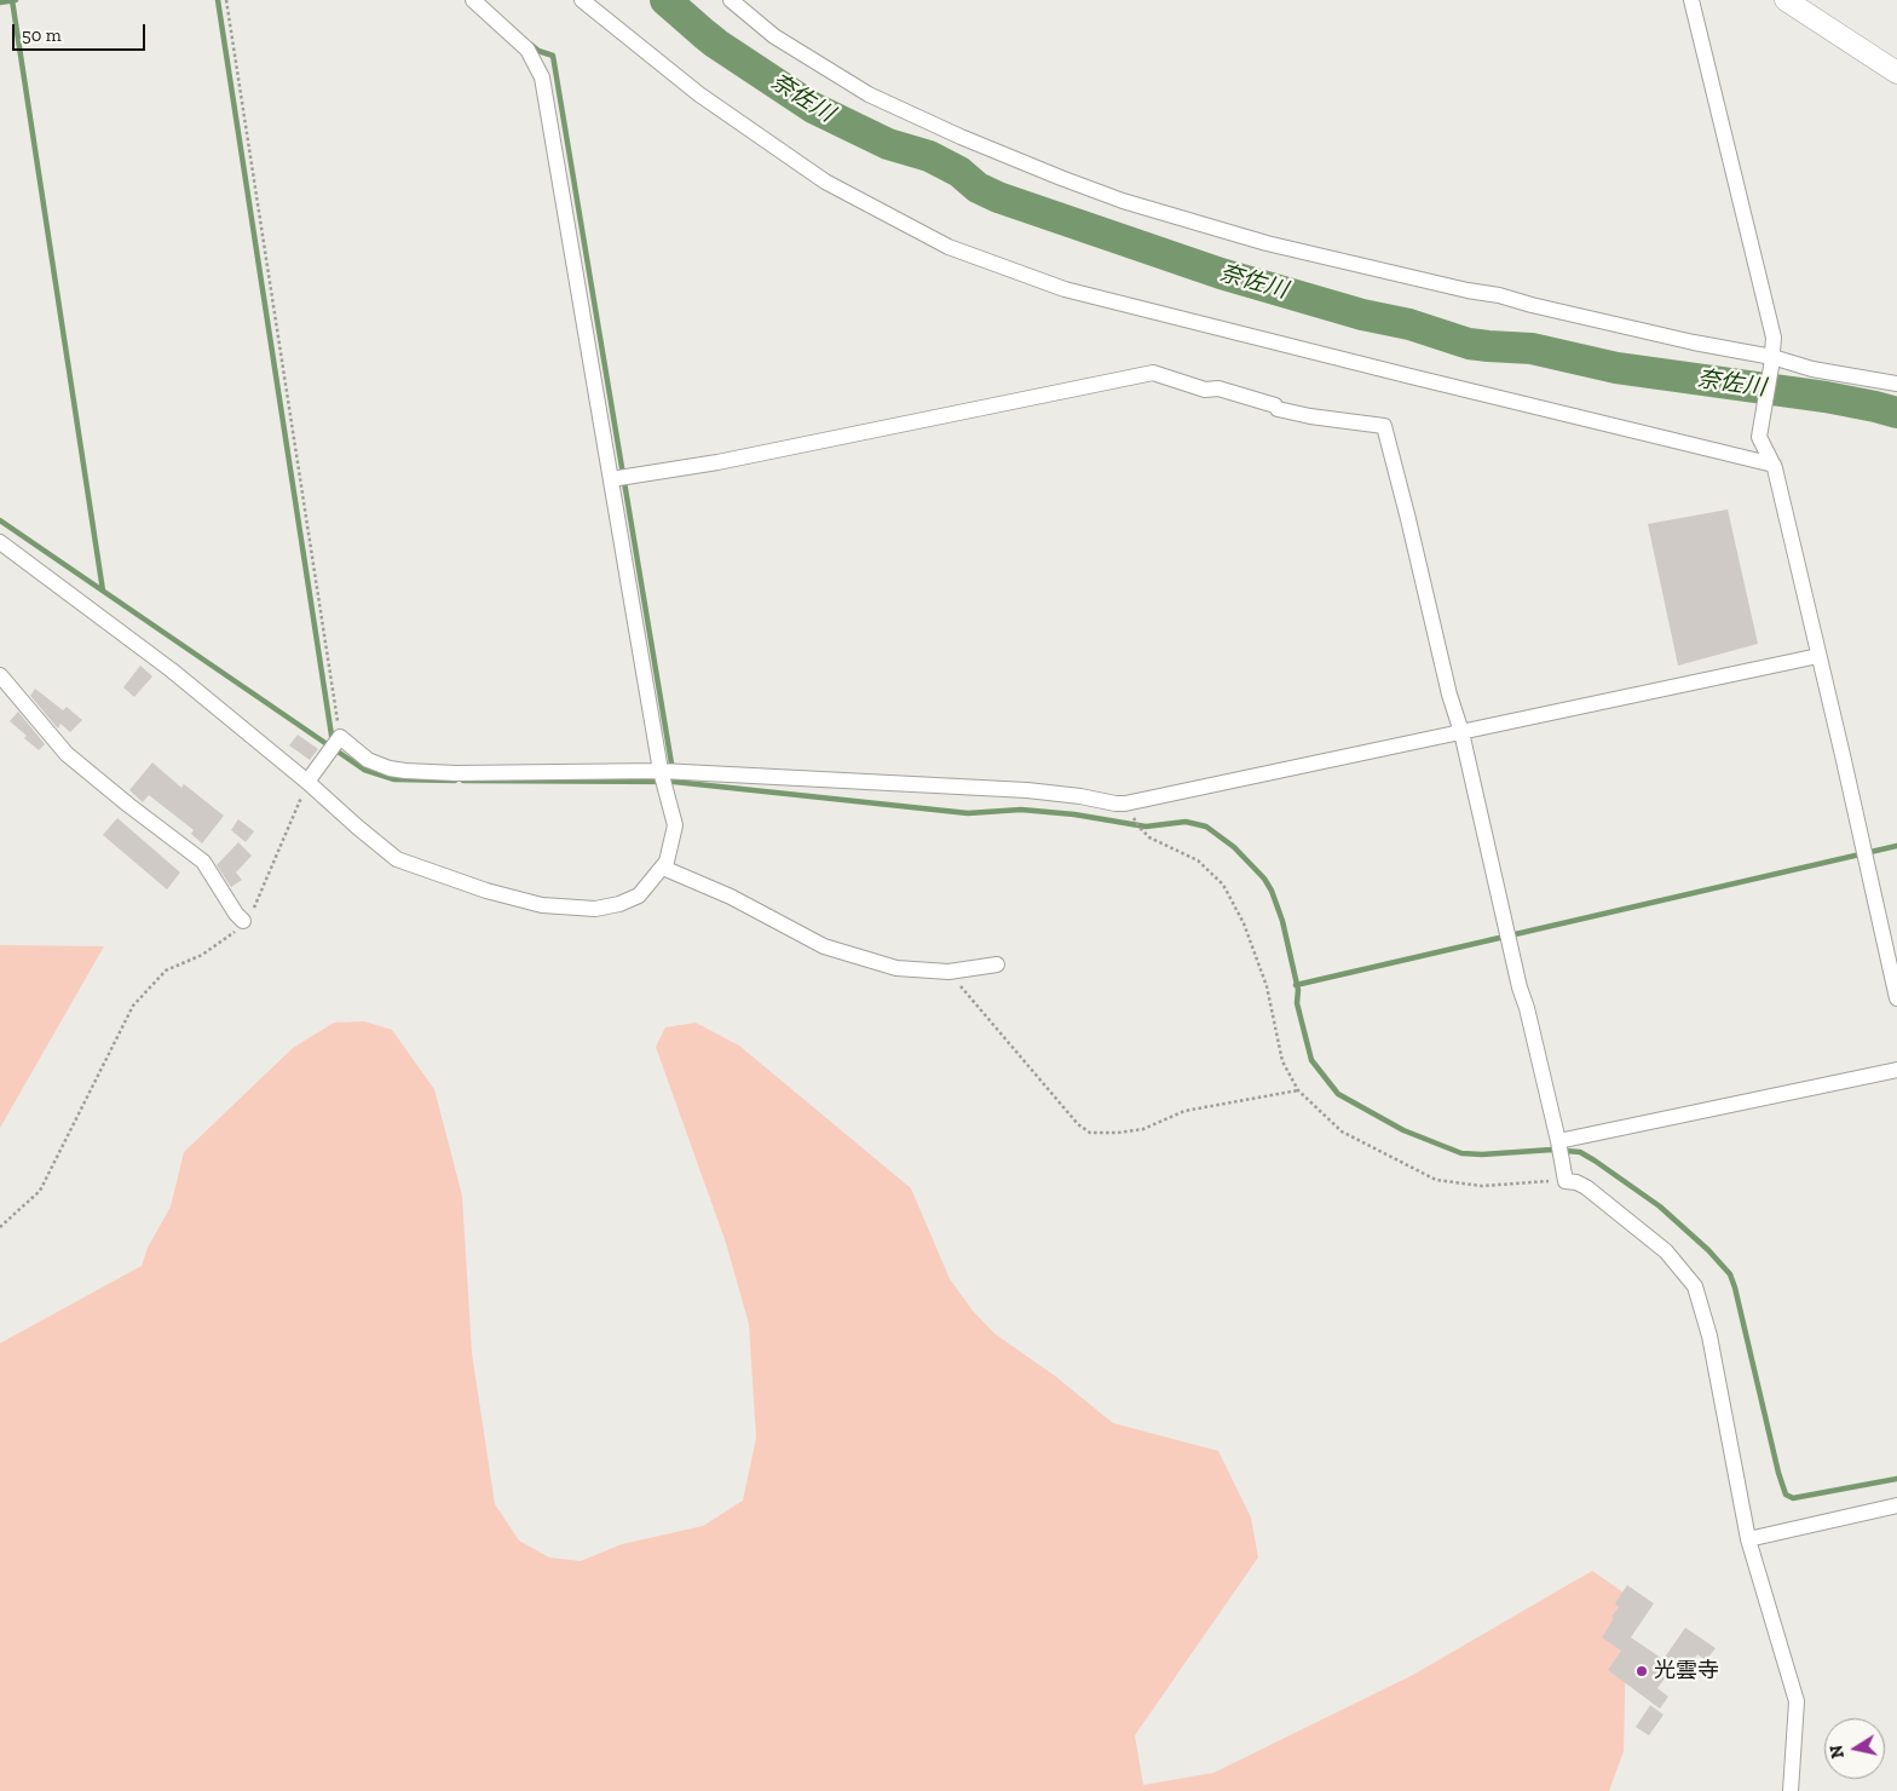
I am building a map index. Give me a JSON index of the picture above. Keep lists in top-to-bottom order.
{
  "water": ["奈佐川"],
  "places": ["光雲寺"],
  "scale_bar": "50 m",
  "north": "left"
}
